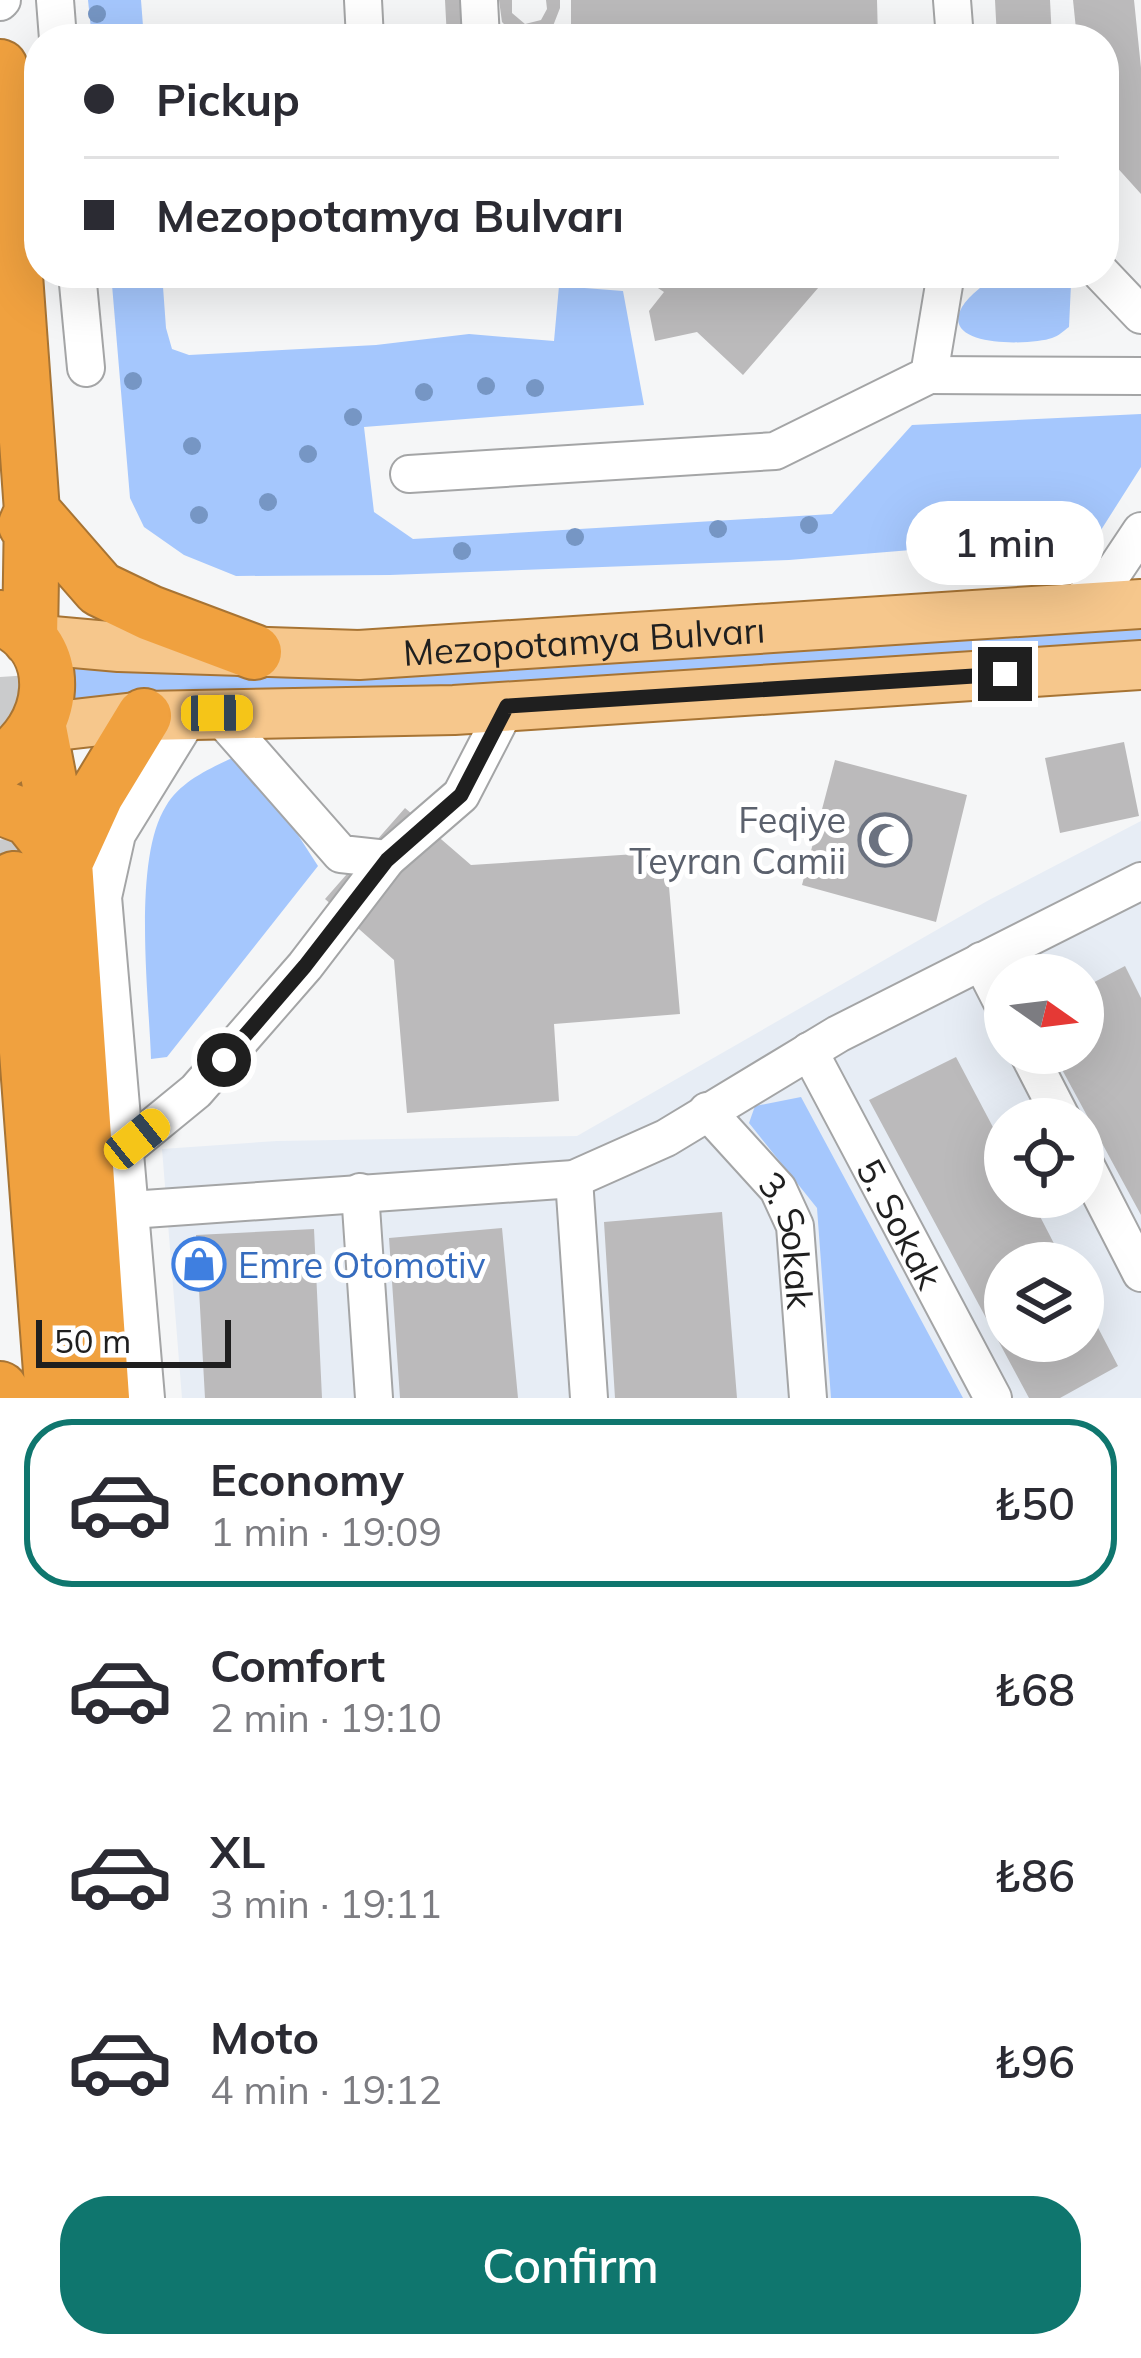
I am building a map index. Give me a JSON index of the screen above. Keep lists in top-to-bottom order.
{
  "streets": {
    "main road": ["Mezopotamya Bulvarı"],
    "street": ["5. Sokak", "3. Sokak"]
  },
  "places": {
    "mosque": ["Feqiye Teyran Camii"],
    "shop": ["Emre Otomotiv"]
  },
  "scale_bar": "50 m",
  "north": "right",
  "page": {
    "banner": ["Pickup", "Mezopotamya Bulvarı"],
    "bubble": "1 min",
    "scale": "50 m",
    "list": [
      {
        "name": "Economy",
        "note": "1 min · 19:09",
        "value": "₺50"
      },
      {
        "name": "Comfort",
        "note": "2 min · 19:10",
        "value": "₺68"
      },
      {
        "name": "XL",
        "note": "3 min · 19:11",
        "value": "₺86"
      },
      {
        "name": "Moto",
        "note": "4 min · 19:12",
        "value": "₺96"
      }
    ],
    "buttons": "Confirm"
  }
}
